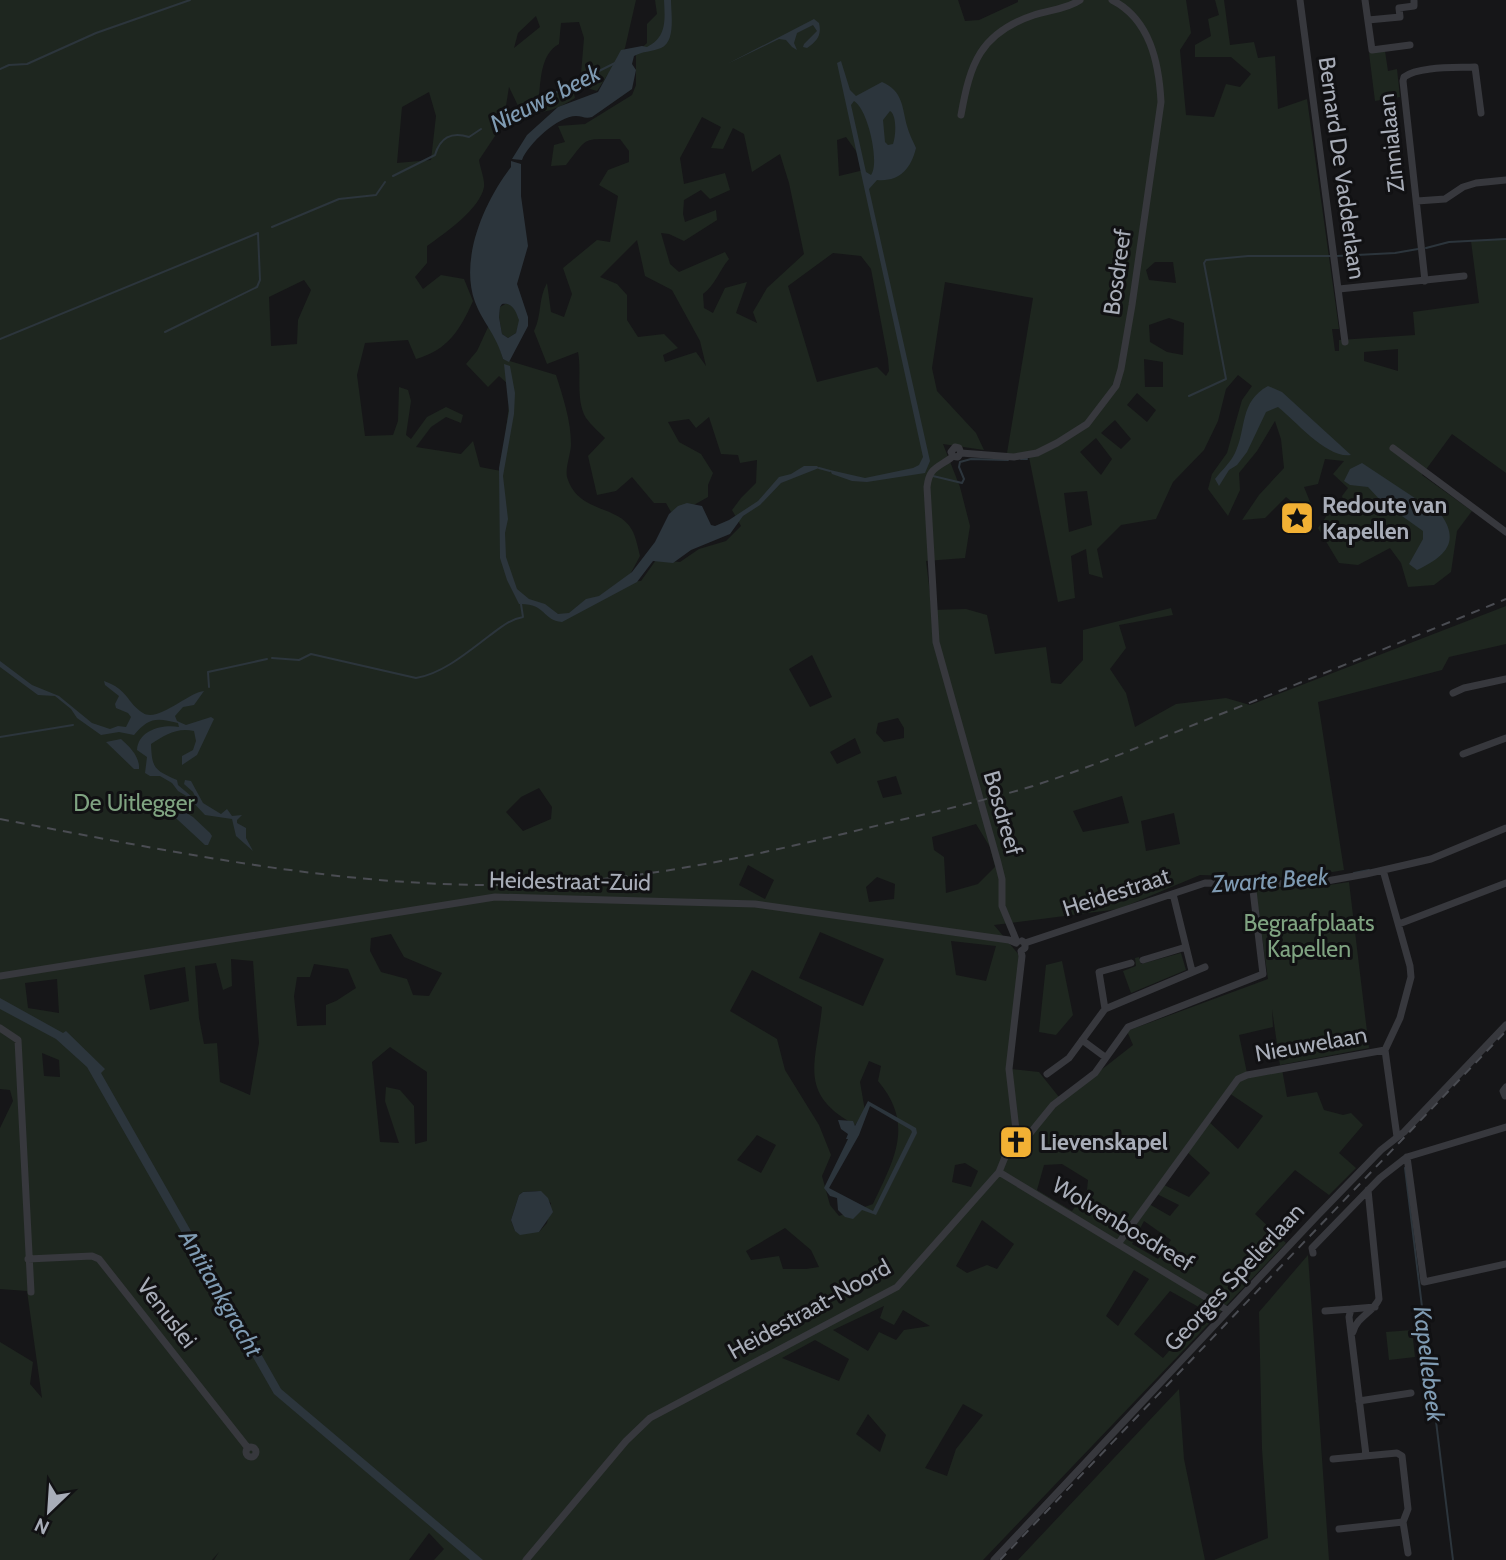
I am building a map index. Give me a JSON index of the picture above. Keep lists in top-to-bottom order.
{
  "streets": {
    "street": [
      "Zinnialaan",
      "Bernard De Vadderlaan",
      "Bosdreef",
      "Heidestraat-Zuid",
      "Heidestraat",
      "Nieuwelaan",
      "Wolvenbosdreef",
      "Georges Spelierlaan",
      "Heidestraat-Noord",
      "Venuslei"
    ]
  },
  "crossings": [
    ["Bosdreef", "Heidestraat-Zuid"],
    ["Bosdreef", "Heidestraat"],
    ["Bosdreef", "Heidestraat-Noord"],
    ["Heidestraat-Zuid", "Heidestraat"],
    ["Heidestraat-Zuid", "Heidestraat-Noord"],
    ["Heidestraat", "Heidestraat-Noord"],
    ["Nieuwelaan", "Wolvenbosdreef"],
    ["Wolvenbosdreef", "Georges Spelierlaan"],
    ["Wolvenbosdreef", "Heidestraat-Noord"]
  ],
  "water": [
    "Nieuwe beek",
    "Zwarte Beek",
    "Antitankgracht",
    "Kapellebeek"
  ],
  "parks": ["De Uitlegger", "Begraafplaats Kapellen"],
  "places": {
    "place": ["Redoute van Kapellen"],
    "church": ["Lievenskapel"]
  },
  "north": "bottom left"
}
